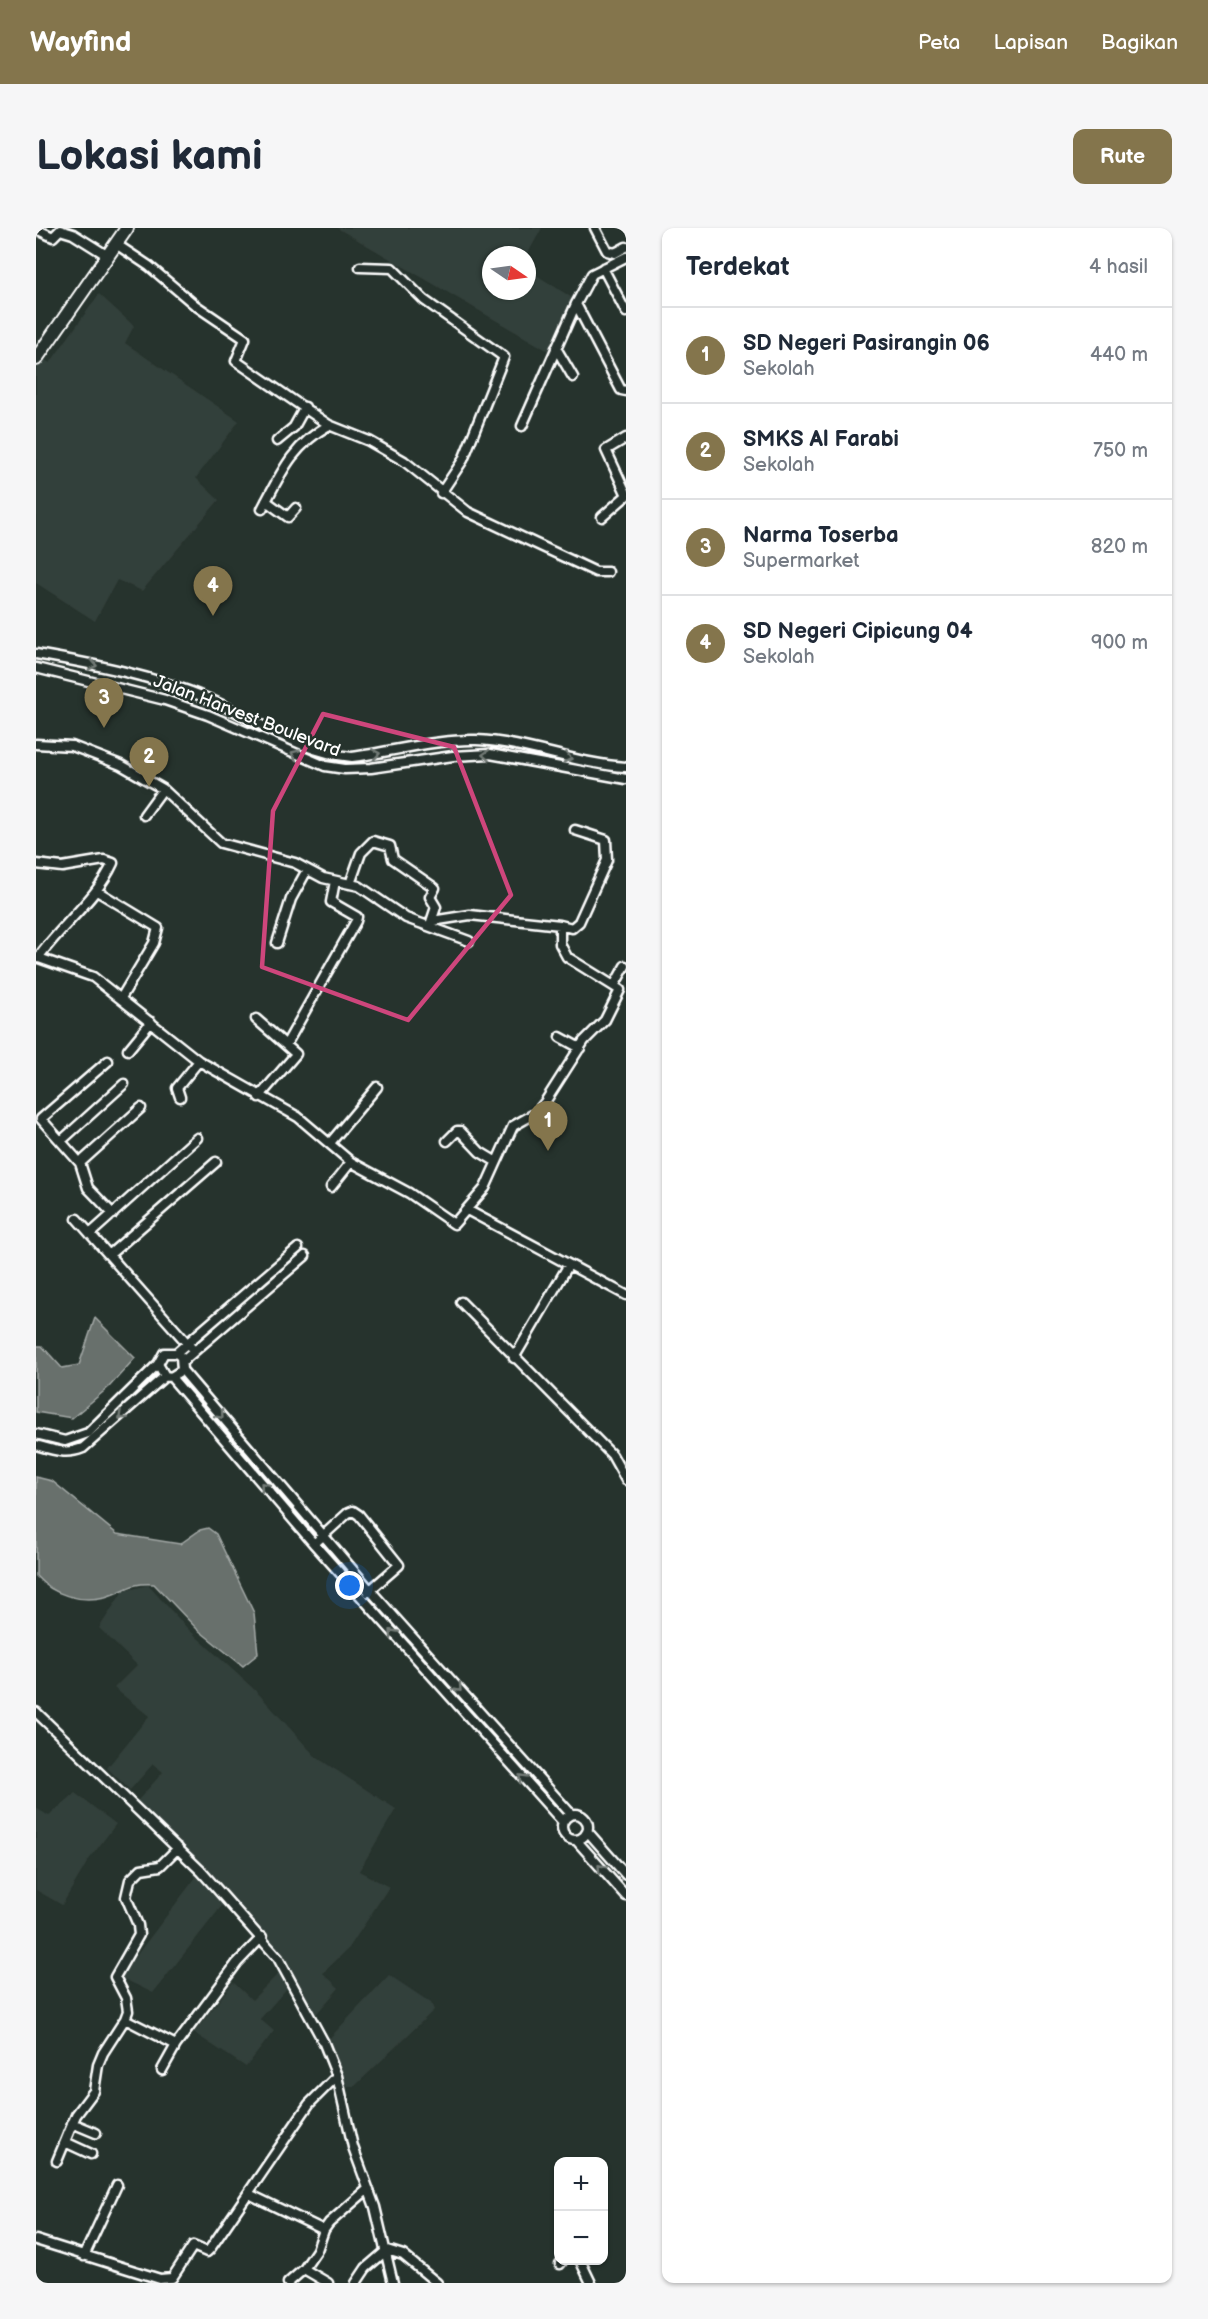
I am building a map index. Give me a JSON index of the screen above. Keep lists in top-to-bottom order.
{
  "streets": {
    "street": ["Jalan Harvest Boulevard"]
  },
  "north": "right",
  "page": {
    "header": "Wayfind",
    "nav": ["Peta", "Lapisan", "Bagikan"],
    "buttons": "Rute",
    "title": "Lokasi kami",
    "heading": ["Terdekat", "4 hasil"],
    "list": [
      {
        "mark": "1",
        "name": "SD Negeri Pasirangin 06",
        "note": "Sekolah",
        "value": "440 m"
      },
      {
        "mark": "2",
        "name": "SMKS Al Farabi",
        "note": "Sekolah",
        "value": "750 m"
      },
      {
        "mark": "3",
        "name": "Narma Toserba",
        "note": "Supermarket",
        "value": "820 m"
      },
      {
        "mark": "4",
        "name": "SD Negeri Cipicung 04",
        "note": "Sekolah",
        "value": "900 m"
      }
    ],
    "pins": [
      "4",
      "3",
      "2",
      "1"
    ],
    "map_buttons": ["+", "−"]
  }
}
